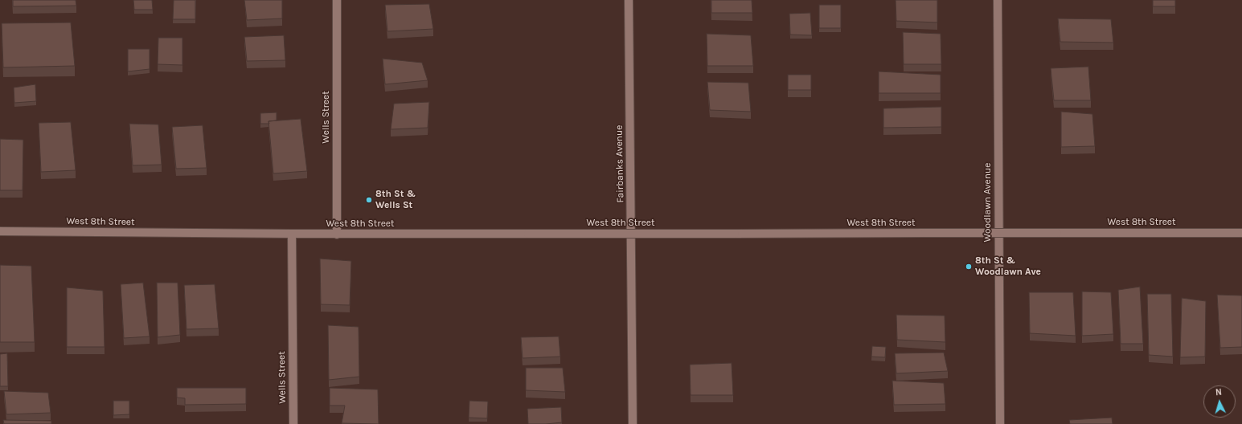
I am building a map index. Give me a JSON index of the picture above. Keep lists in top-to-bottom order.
{
  "streets": {
    "street": [
      "Wells Street",
      "Fairbanks Avenue",
      "Woodlawn Avenue",
      "West 8th Street"
    ]
  },
  "crossings": [
    ["Wells Street", "West 8th Street"]
  ],
  "places": ["8th St & Wells St", "8th St & Woodlawn Ave"],
  "north": "top"
}
